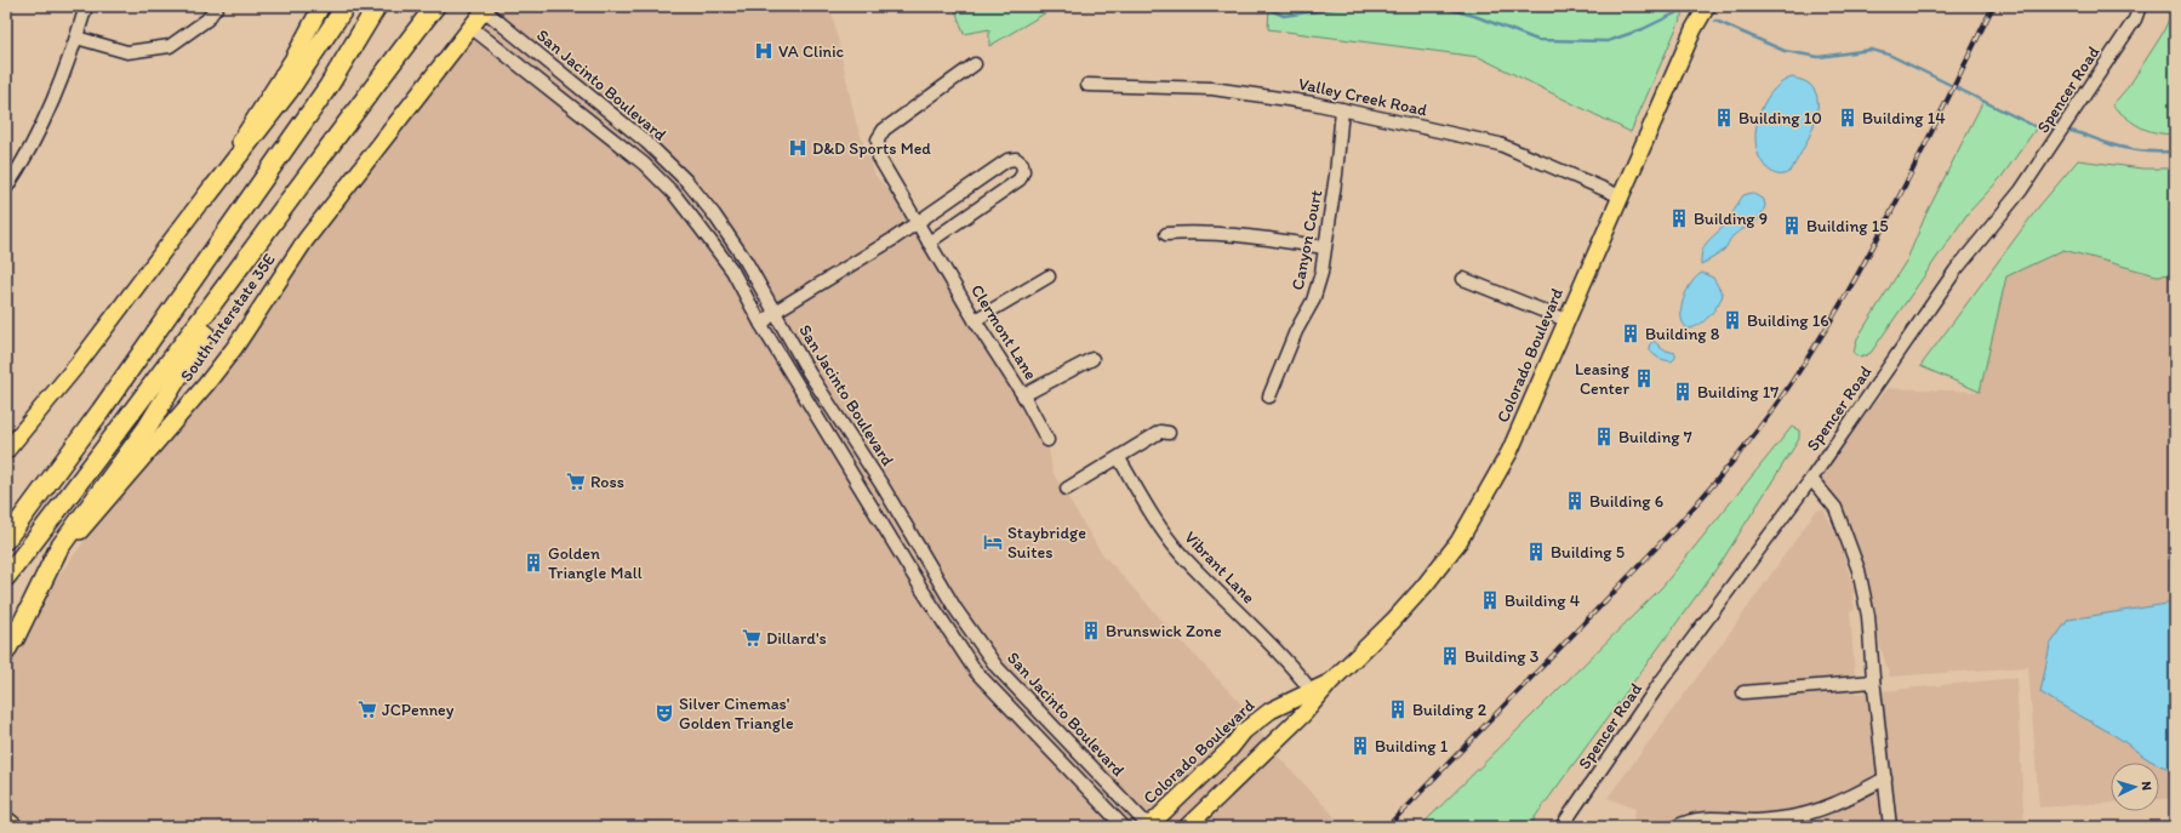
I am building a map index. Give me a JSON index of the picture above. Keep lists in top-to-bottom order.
{
  "streets": {
    "main road": ["South Interstate 35E", "Colorado Boulevard"],
    "street": [
      "San Jacinto Boulevard",
      "Spencer Road",
      "Valley Creek Road",
      "Canyon Court",
      "Clermont Lane",
      "Vibrant Lane"
    ]
  },
  "crossings": [
    ["San Jacinto Boulevard", "South Interstate 35E"],
    ["San Jacinto Boulevard", "Colorado Boulevard"],
    ["Valley Creek Road", "Canyon Court"],
    ["Valley Creek Road", "Colorado Boulevard"],
    ["Colorado Boulevard", "Vibrant Lane"]
  ],
  "places": {
    "hospital": ["VA Clinic", "D&D Sports Med"],
    "building": [
      "Building 10",
      "Building 14",
      "Building 9",
      "Building 15",
      "Building 16",
      "Building 8",
      "Leasing Center",
      "Building 17",
      "Building 7",
      "Building 6",
      "Building 5",
      "Golden Triangle Mall",
      "Building 4",
      "Brunswick Zone",
      "Building 3",
      "Building 2",
      "Building 1"
    ],
    "supermarket": ["Ross", "Dillard's", "JCPenney"],
    "hotel": ["Staybridge Suites"],
    "theatre": ["Silver Cinemas' Golden Triangle"]
  },
  "north": "right"
}
